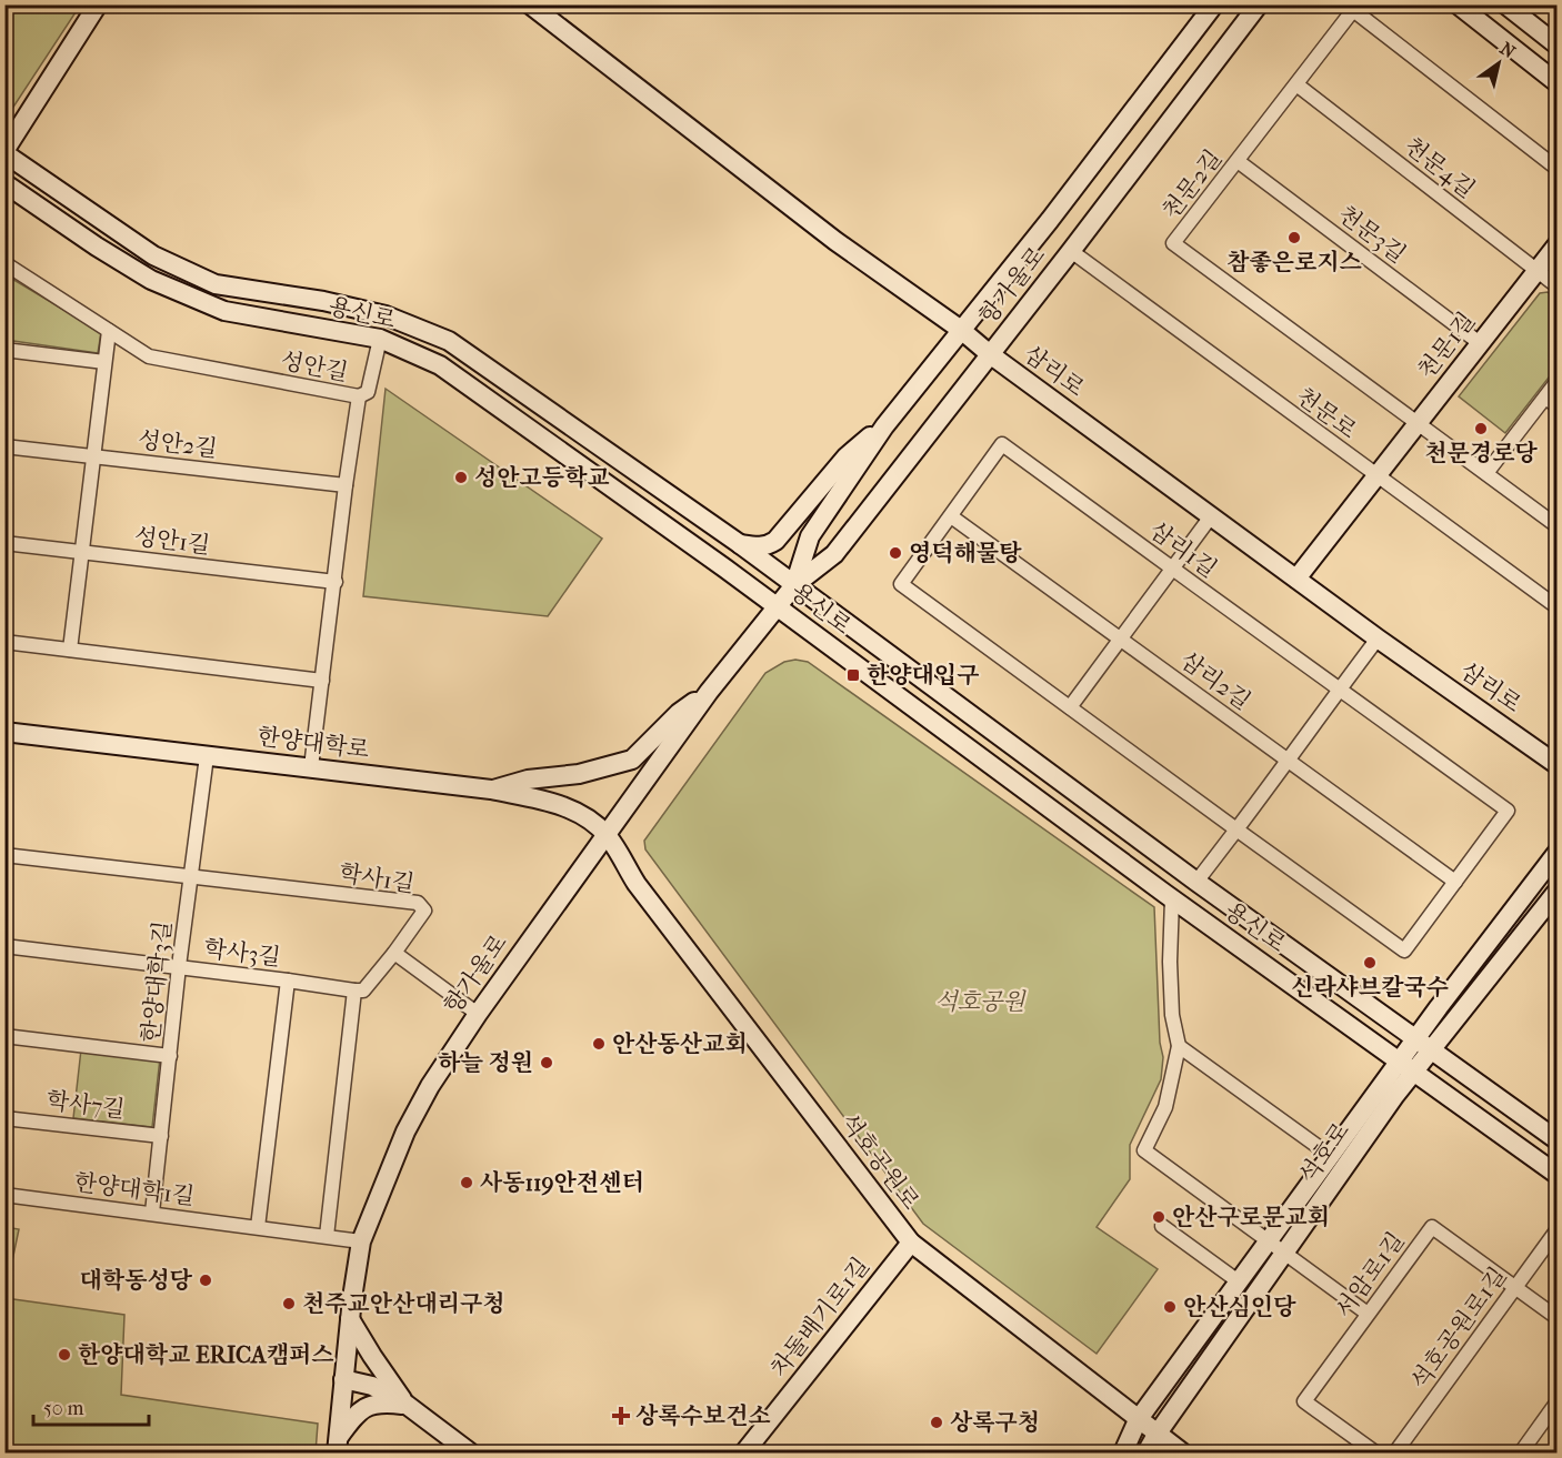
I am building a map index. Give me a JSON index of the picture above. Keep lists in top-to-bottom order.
{
  "streets": {
    "main road": [
      "항가울로",
      "용신로",
      "천문1길",
      "삼리로",
      "한양대학로",
      "석호로",
      "석호공원로",
      "차돌배기로1길"
    ],
    "street": [
      "천문4길",
      "천문2길",
      "천문3길",
      "성안길",
      "천문로",
      "성안2길",
      "성안1길",
      "삼리1길",
      "삼리2길",
      "학사1길",
      "학사3길",
      "한양대학3길",
      "학사7길",
      "한양대학1길",
      "서암로1길",
      "석호공원로1길"
    ]
  },
  "crossings": [
    ["천문4길", "천문2길"],
    ["천문4길", "천문1길"],
    ["천문2길", "천문3길"],
    ["천문2길", "천문1길"],
    ["천문3길", "천문1길"],
    ["항가울로", "용신로"],
    ["항가울로", "삼리로"],
    ["항가울로", "천문로"],
    ["항가울로", "한양대학로"],
    ["항가울로", "석호공원로"],
    ["항가울로", "한양대학1길"],
    ["용신로", "석호로"],
    ["천문1길", "삼리로"],
    ["천문1길", "천문로"],
    ["성안길", "성안2길"],
    ["성안길", "성안1길"],
    ["성안길", "한양대학로"],
    ["삼리1길", "삼리2길"],
    ["한양대학로", "한양대학3길"],
    ["한양대학로", "석호공원로"],
    ["학사1길", "학사3길"],
    ["학사1길", "한양대학3길"],
    ["학사3길", "한양대학3길"],
    ["한양대학3길", "학사7길"],
    ["한양대학3길", "한양대학1길"],
    ["석호로", "석호공원로"],
    ["석호공원로", "차돌배기로1길"],
    ["서암로1길", "석호공원로1길"]
  ],
  "parks": ["석호공원"],
  "places": {
    "other": [
      "참좋은로지스",
      "천문경로당",
      "성안고등학교",
      "영덕해물탕",
      "신라샤브칼국수",
      "안산동산교회",
      "하늘 정원",
      "사동119안전센터",
      "안산구로문교회",
      "대학동성당",
      "천주교안산대리구청",
      "안산심인당",
      "한양대학교 ERICA캠퍼스",
      "상록구청"
    ],
    "transit": ["한양대입구"],
    "health": ["상록수보건소"]
  },
  "scale_bar": "50 m",
  "north": "top right"
}
